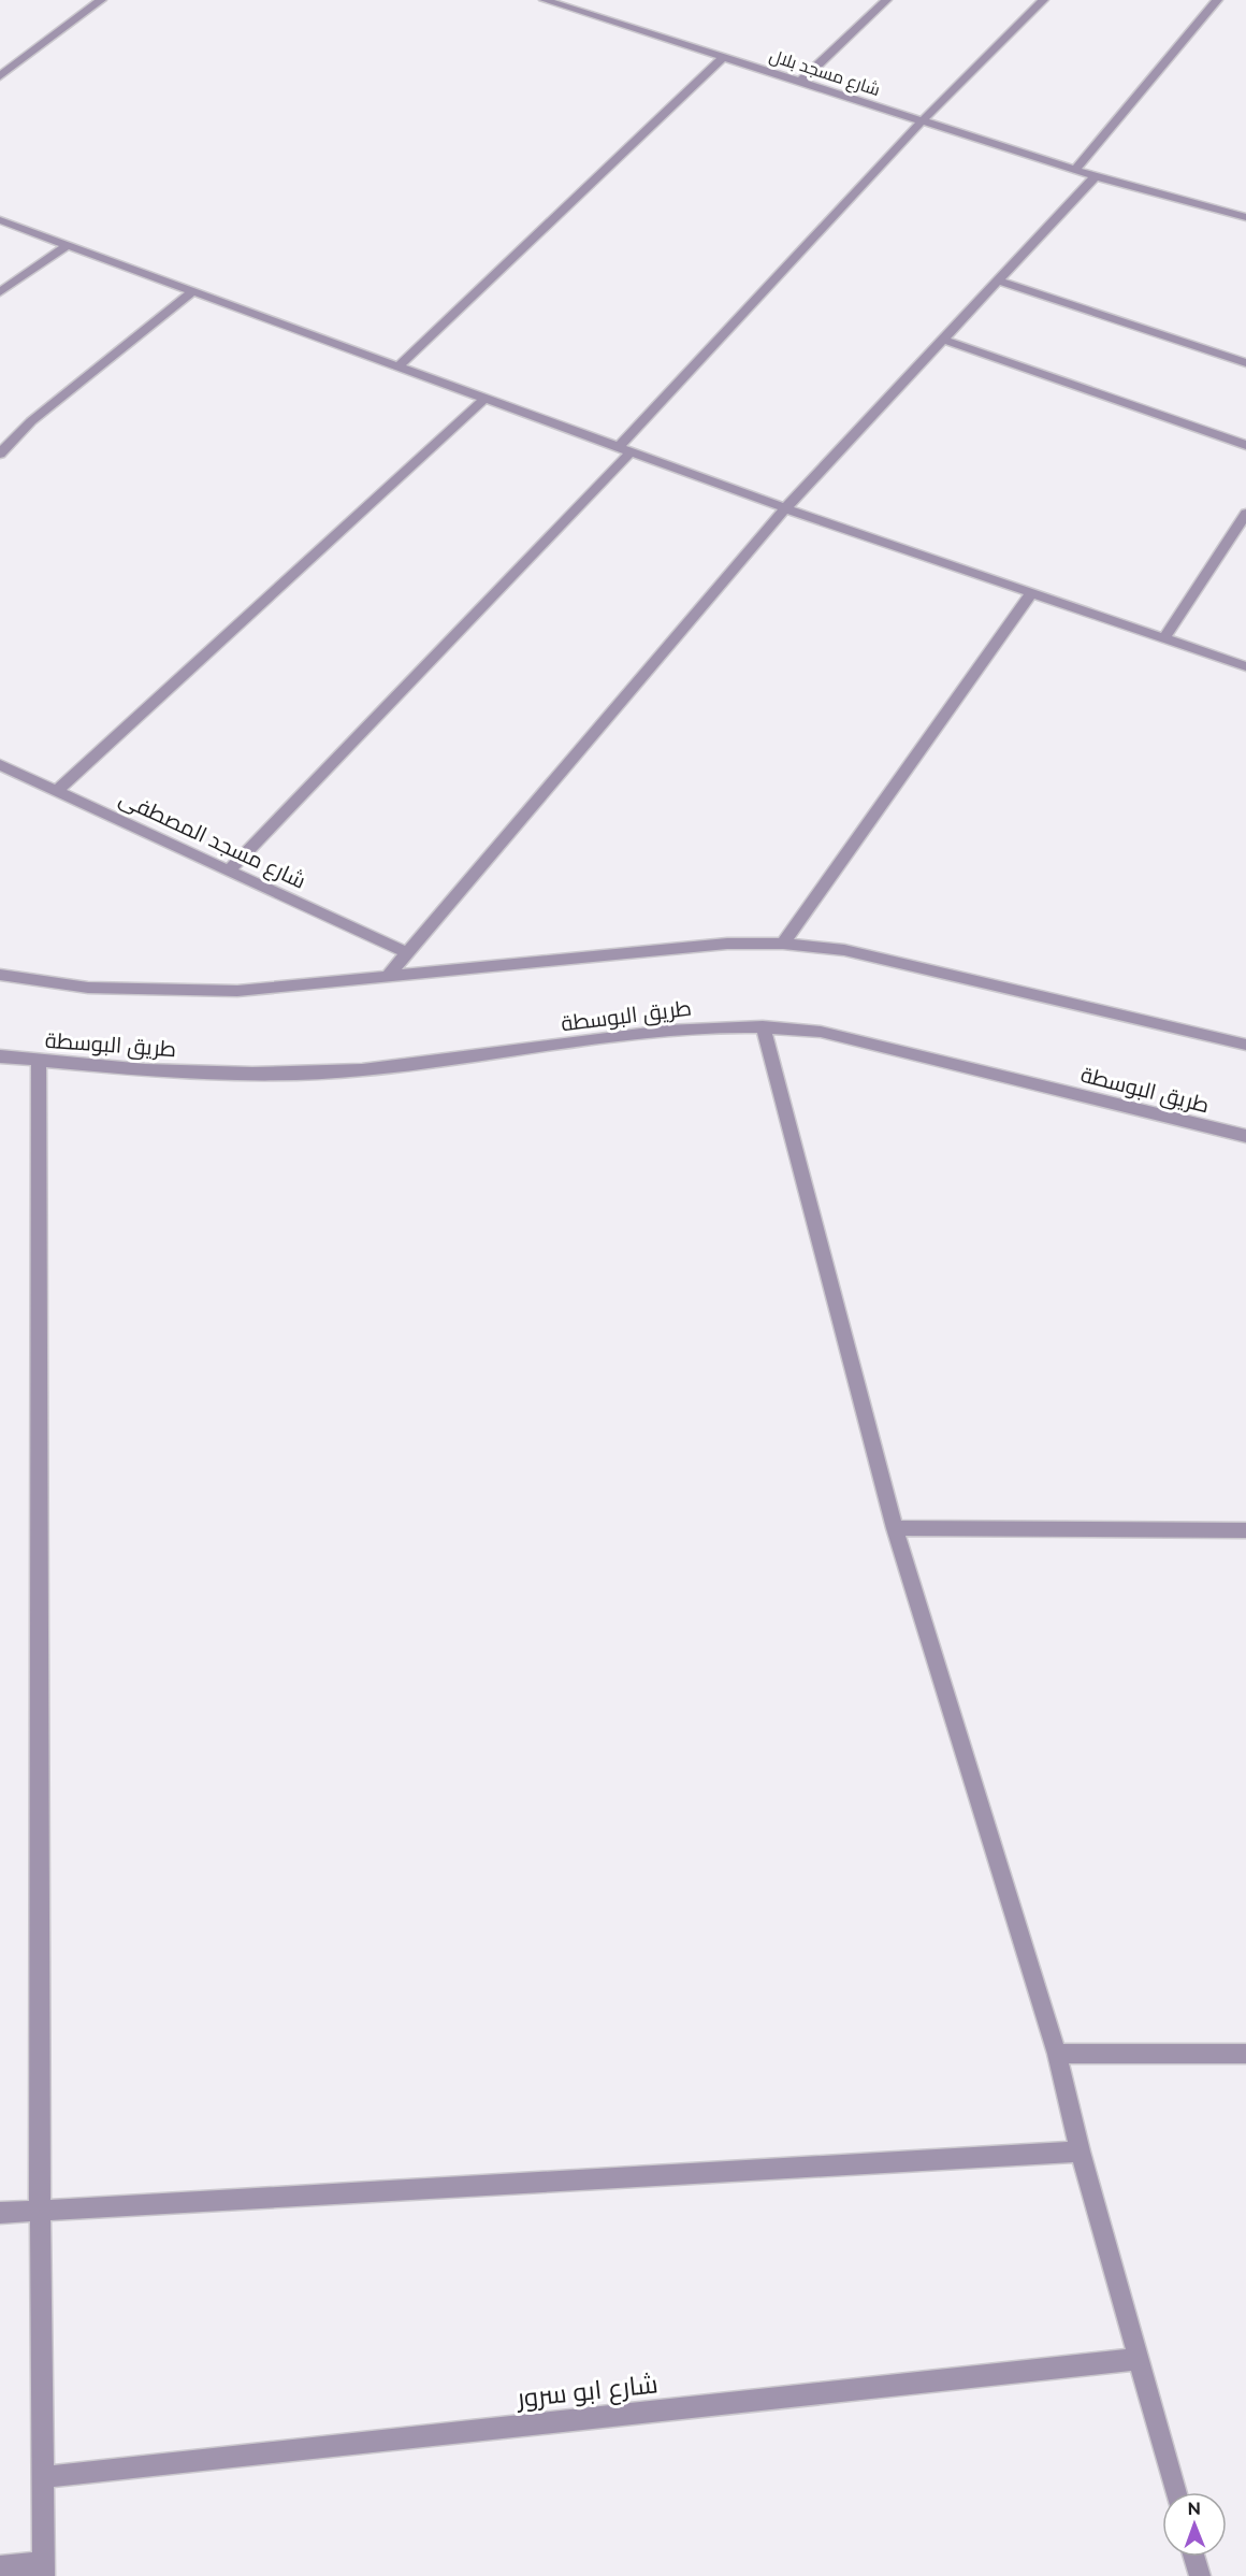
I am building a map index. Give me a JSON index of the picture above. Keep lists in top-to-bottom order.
{
  "streets": {
    "street": [
      "شارع مسجد بلال",
      "شارع مسجد المصطفى",
      "طريق البوسطة",
      "شارع ابو سرور"
    ]
  },
  "north": "top"
}
